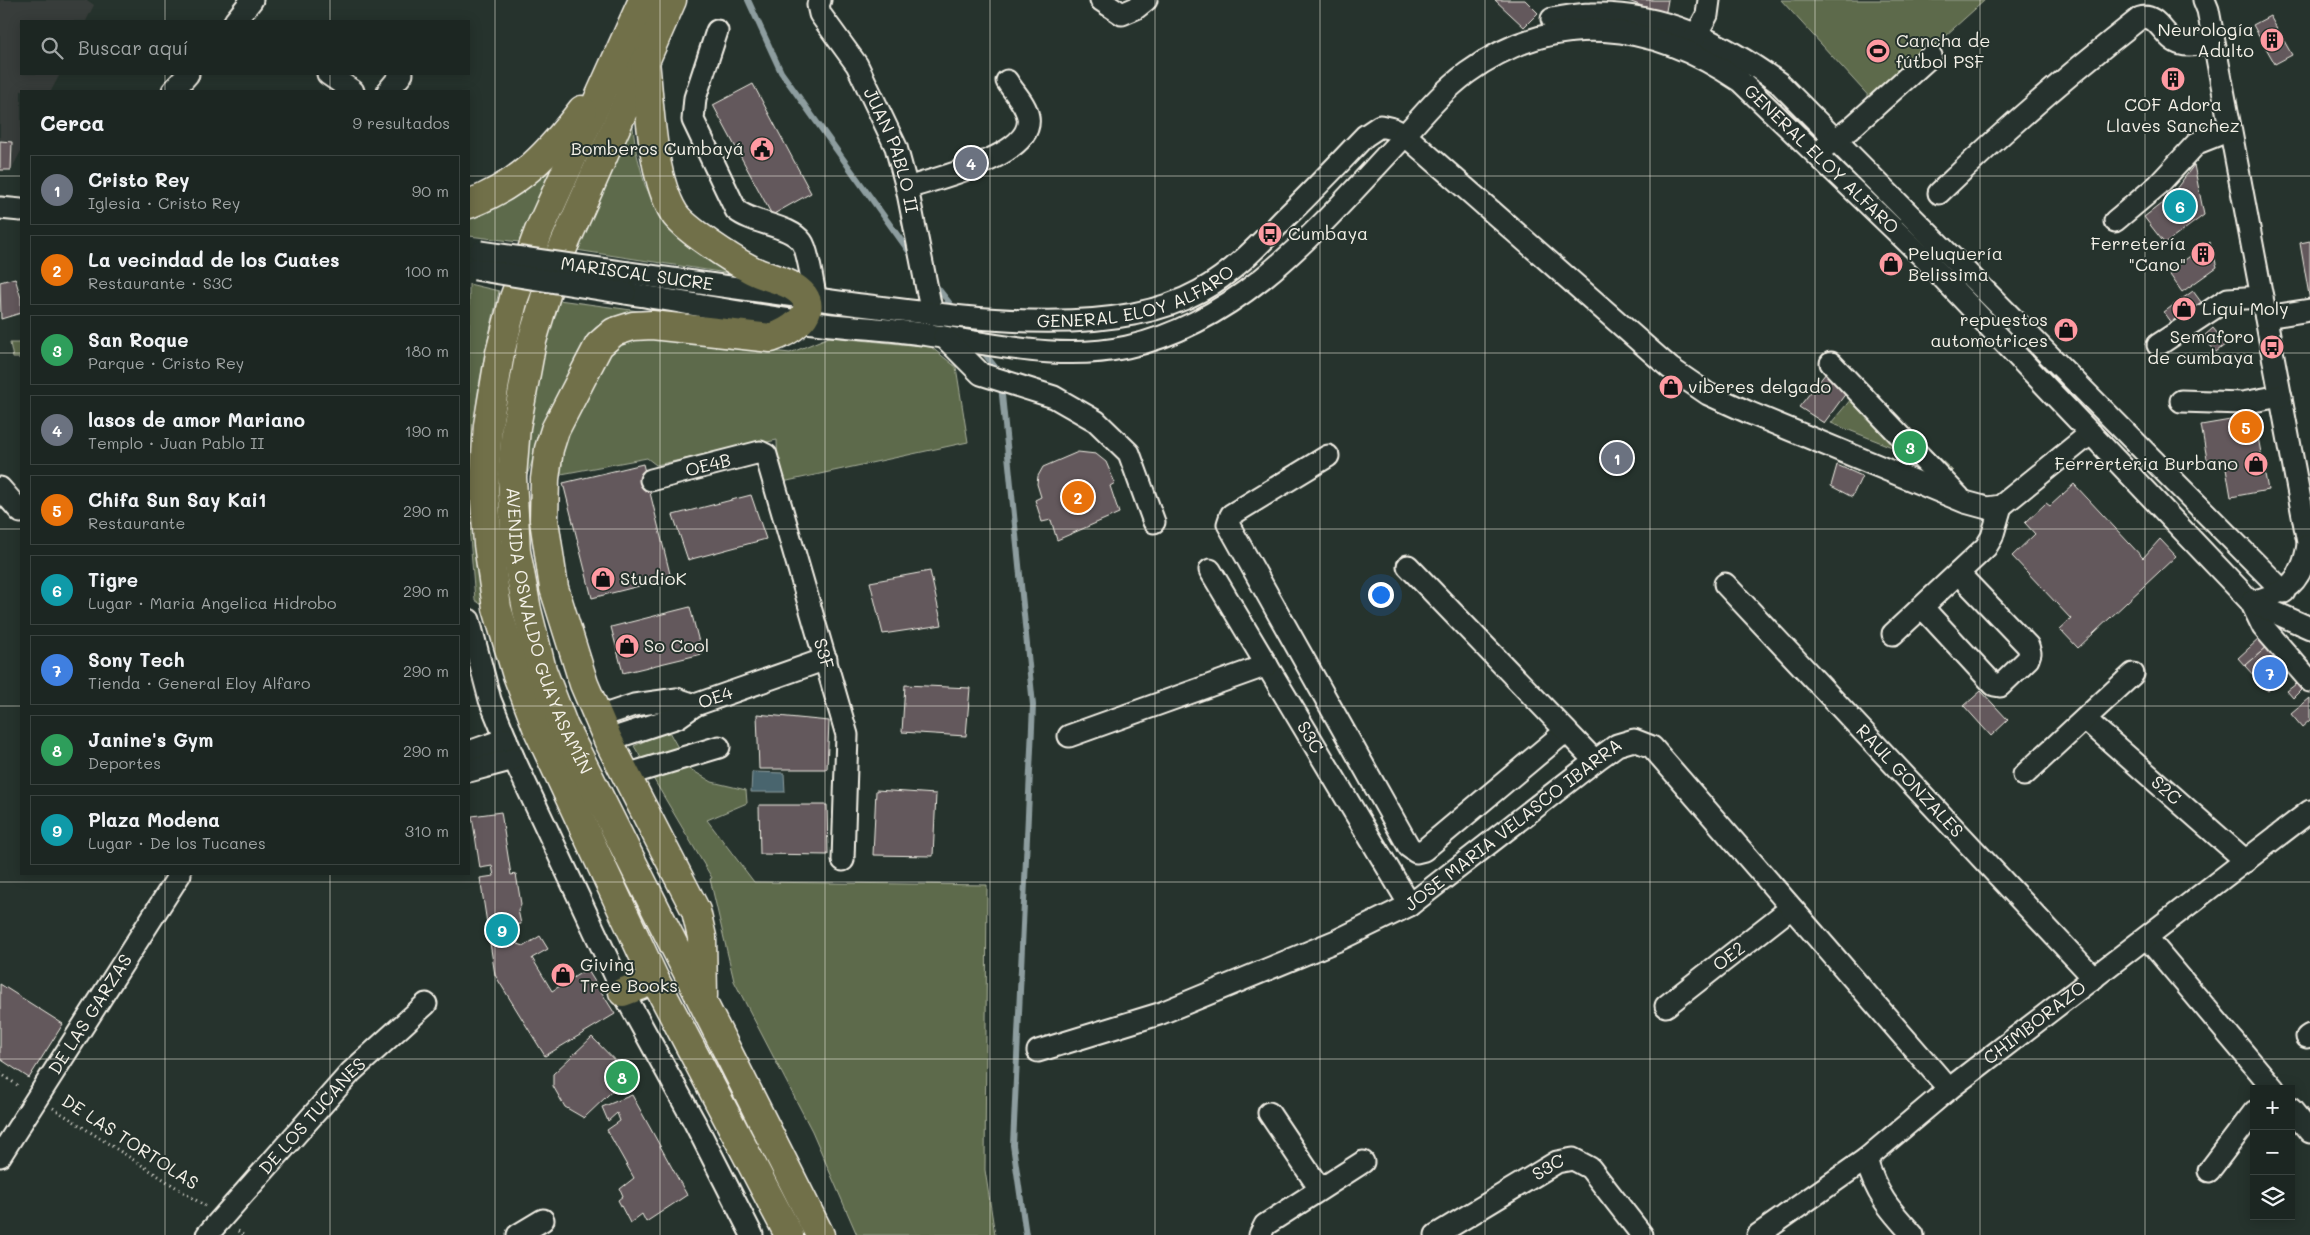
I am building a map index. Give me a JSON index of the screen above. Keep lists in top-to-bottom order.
{
  "streets": {
    "main road": ["AVENIDA OSWALDO GUAYASAMÍN"],
    "street": [
      "JUAN PABLO II",
      "GENERAL ELOY ALFARO",
      "MARISCAL SUCRE",
      "OE4B",
      "S3F",
      "OE4",
      "S3C",
      "RAUL GONZALES",
      "S2C",
      "JOSE MARIA VELASCO IBARRA",
      "OE2",
      "DE LAS GARZAS",
      "CHIMBORAZO",
      "DE LOS TUCANES"
    ],
    "path": ["DE LAS TORTOLAS"]
  },
  "crossings": [
    ["JUAN PABLO II", "GENERAL ELOY ALFARO"],
    ["GENERAL ELOY ALFARO", "MARISCAL SUCRE"],
    ["OE4B", "S3F"],
    ["S3F", "OE4"],
    ["S3C", "JOSE MARIA VELASCO IBARRA"],
    ["RAUL GONZALES", "CHIMBORAZO"],
    ["S2C", "CHIMBORAZO"],
    ["JOSE MARIA VELASCO IBARRA", "OE2"],
    ["JOSE MARIA VELASCO IBARRA", "CHIMBORAZO"],
    ["DE LAS GARZAS", "DE LAS TORTOLAS"],
    ["DE LOS TUCANES", "DE LAS TORTOLAS"]
  ],
  "places": {
    "building": ["Neurología Adulto", "COF Adora Llaves Sanchez", "Ferretería \"Cano\""],
    "sports": ["Cancha de fútbol PSF"],
    "public building": ["Bomberos Cumbayá"],
    "bus stop": ["Cumbaya", "Semaforo de cumbaya"],
    "shop": [
      "Peluquería Belissima",
      "Liqui Moly",
      "repuestos automotrices",
      "viberes delgado",
      "Ferrerteria Burbano",
      "StudioK",
      "So Cool",
      "Giving Tree Books"
    ]
  },
  "page": {
    "search": "Buscar aquí",
    "heading": ["Cerca", "9 resultados"],
    "pins": [
      "4",
      "6",
      "5",
      "3",
      "1",
      "2",
      "7",
      "9",
      "8"
    ],
    "list": [
      {
        "mark": "1",
        "name": "Cristo Rey",
        "note": "Iglesia · Cristo Rey",
        "value": "90 m"
      },
      {
        "mark": "2",
        "name": "La vecindad de los Cuates",
        "note": "Restaurante · S3C",
        "value": "100 m"
      },
      {
        "mark": "3",
        "name": "San Roque",
        "note": "Parque · Cristo Rey",
        "value": "180 m"
      },
      {
        "mark": "4",
        "name": "lasos de amor Mariano",
        "note": "Templo · Juan Pablo II",
        "value": "190 m"
      },
      {
        "mark": "5",
        "name": "Chifa Sun Say Kai1",
        "note": "Restaurante",
        "value": "290 m"
      },
      {
        "mark": "6",
        "name": "Tigre",
        "note": "Lugar · Maria Angelica Hidrobo",
        "value": "290 m"
      },
      {
        "mark": "7",
        "name": "Sony Tech",
        "note": "Tienda · General Eloy Alfaro",
        "value": "290 m"
      },
      {
        "mark": "8",
        "name": "Janine's Gym",
        "note": "Deportes",
        "value": "290 m"
      },
      {
        "mark": "9",
        "name": "Plaza Modena",
        "note": "Lugar · De los Tucanes",
        "value": "310 m"
      }
    ],
    "map_buttons": ["+", "−"]
  }
}
